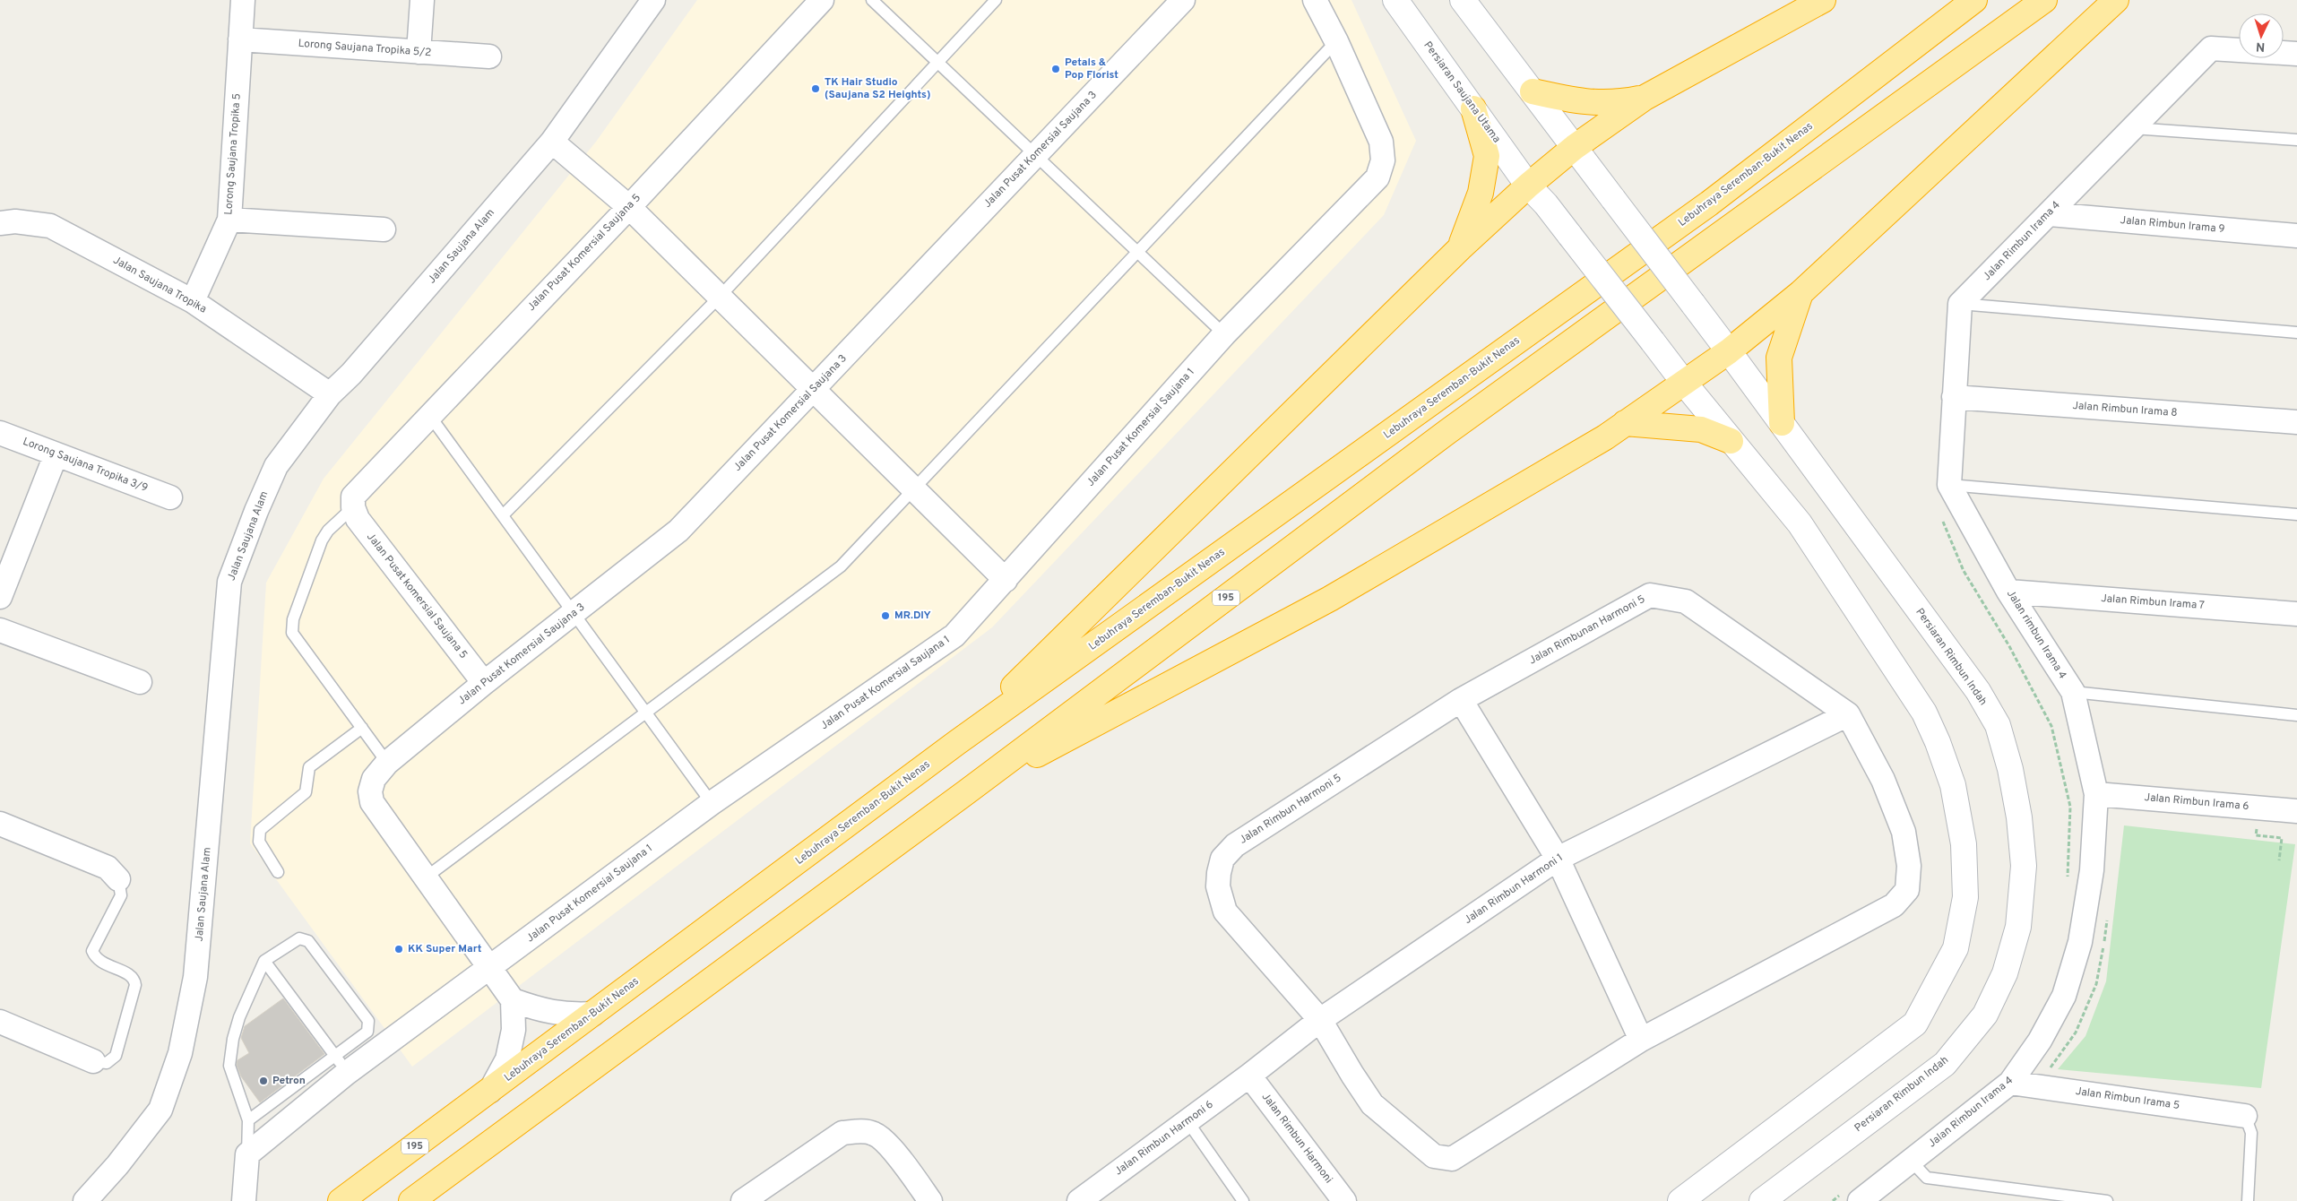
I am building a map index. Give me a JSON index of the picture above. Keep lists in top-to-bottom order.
{
  "streets": {
    "highway": ["Lebuhraya Seremban-Bukit Nenas", "195"],
    "street": [
      "Lorong Saujana Tropika 5/2",
      "Persiaran Saujana Utama",
      "Jalan Pusat Komersial Saujana 3",
      "Lorong Saujana Tropika 5",
      "Jalan Rimbun Irama 9",
      "Jalan Rimbun Irama 4",
      "Jalan Saujana Alam",
      "Jalan Pusat Komersial Saujana 5",
      "Jalan Saujana Tropika",
      "Jalan Rimbun Irama 8",
      "Jalan Pusat Komersial Saujana 1",
      "Lorong Saujana Tropika 3/9",
      "Jalan Pusat komersial Saujana 5",
      "Jalan Rimbun Irama 7",
      "Jalan Rimbunan Harmoni 5",
      "Jalan rimbun Irama 4",
      "Persiaran Rimbun Indah",
      "Jalan Rimbun Irama 6",
      "Jalan Rimbun Harmoni 5",
      "Jalan Rimbun Harmoni 1",
      "Jalan Rimbun Irama 5",
      "Jalan Rimbun Harmoni 6",
      "Jalan Rimbun Harmoni"
    ]
  },
  "crossings": [
    ["Lorong Saujana Tropika 5/2", "Lorong Saujana Tropika 5"],
    ["Jalan Pusat Komersial Saujana 3", "Jalan Pusat komersial Saujana 5"],
    ["Lorong Saujana Tropika 5", "Jalan Saujana Tropika"],
    ["Jalan Rimbun Irama 9", "Jalan Rimbun Irama 4"],
    ["Jalan Rimbun Irama 4", "Jalan rimbun Irama 4"],
    ["Jalan Rimbun Irama 4", "Jalan Rimbun Irama 6"],
    ["Jalan Rimbun Irama 4", "Jalan Rimbun Irama 5"],
    ["Jalan Saujana Alam", "Jalan Saujana Tropika"],
    ["Jalan Pusat Komersial Saujana 5", "Jalan Pusat komersial Saujana 5"],
    ["Jalan Rimbun Irama 7", "Jalan rimbun Irama 4"],
    ["Jalan Rimbunan Harmoni 5", "Jalan Rimbun Harmoni 5"],
    ["Jalan Rimbunan Harmoni 5", "Jalan Rimbun Harmoni 1"],
    ["Jalan rimbun Irama 4", "Jalan Rimbun Irama 6"],
    ["Jalan Rimbun Harmoni 5", "Jalan Rimbun Harmoni 1"],
    ["Jalan Rimbun Harmoni 1", "Jalan Rimbun Harmoni 6"],
    ["Jalan Rimbun Harmoni 1", "Jalan Rimbun Harmoni"],
    ["Jalan Rimbun Harmoni 6", "Jalan Rimbun Harmoni"]
  ],
  "places": [
    "Petals & Pop Florist",
    "TK Hair Studio (Saujana S2 Heights)",
    "MR.DIY",
    "KK Super Mart",
    "Petron"
  ],
  "north": "bottom"
}
